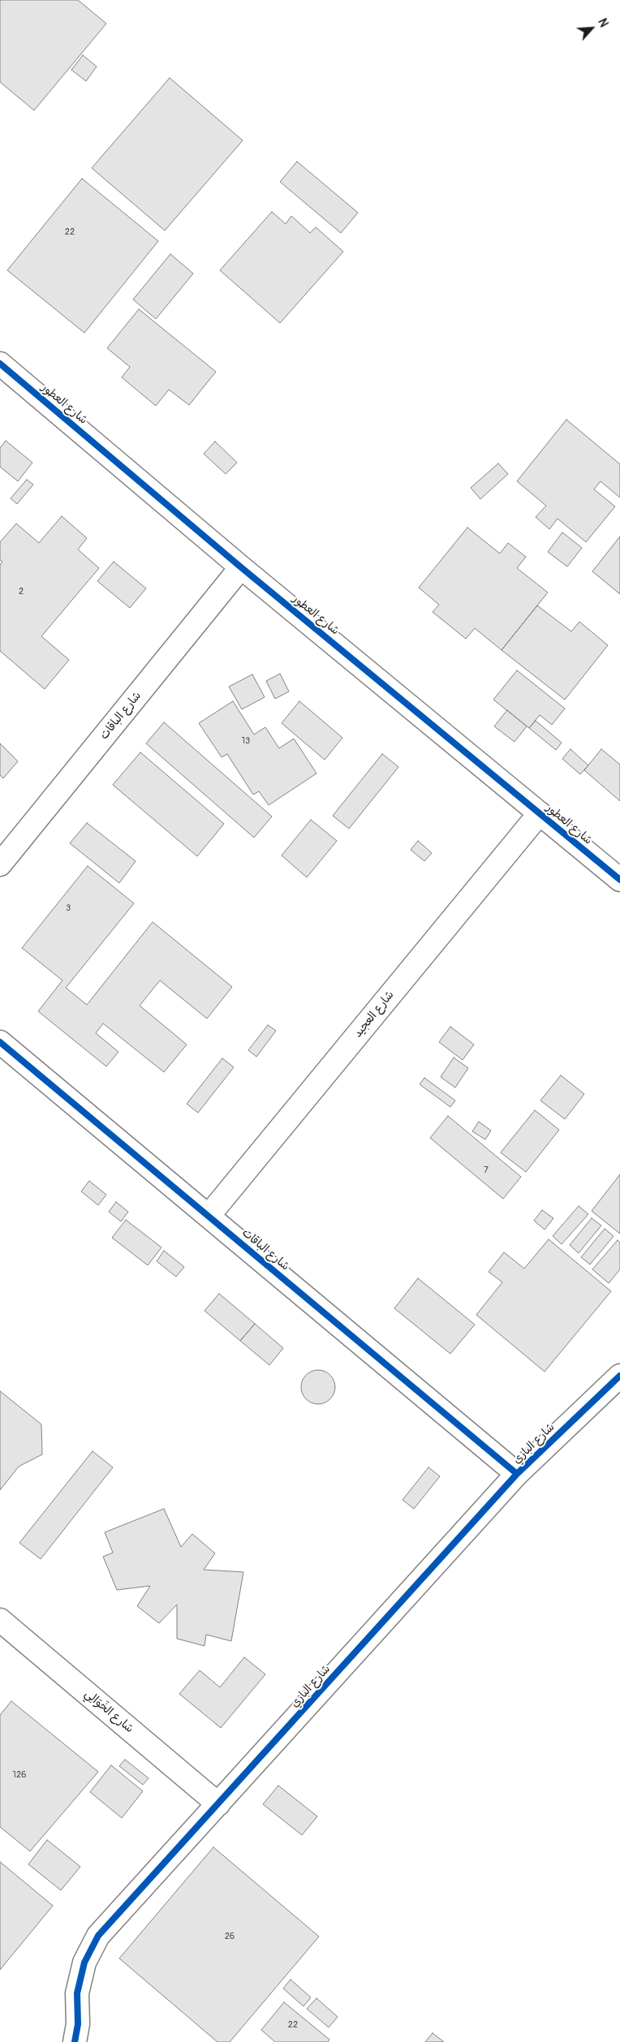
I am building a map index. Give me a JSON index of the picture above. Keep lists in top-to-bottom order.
{
  "streets": {
    "street": [
      "شارع العطور",
      "شارع الباقات",
      "شارع العجيد",
      "شارع البازي",
      "شارع الخَوَالِي"
    ]
  },
  "crossings": [
    ["شارع العطور", "شارع الباقات"],
    ["شارع العطور", "شارع العجيد"],
    ["شارع الباقات", "شارع العجيد"],
    ["شارع الباقات", "شارع البازي"],
    ["شارع البازي", "شارع الخَوَالِي"]
  ],
  "house_numbers": [
    "22",
    "2",
    "13",
    "3",
    "7",
    "126",
    "26",
    "22"
  ],
  "north": "top right"
}
